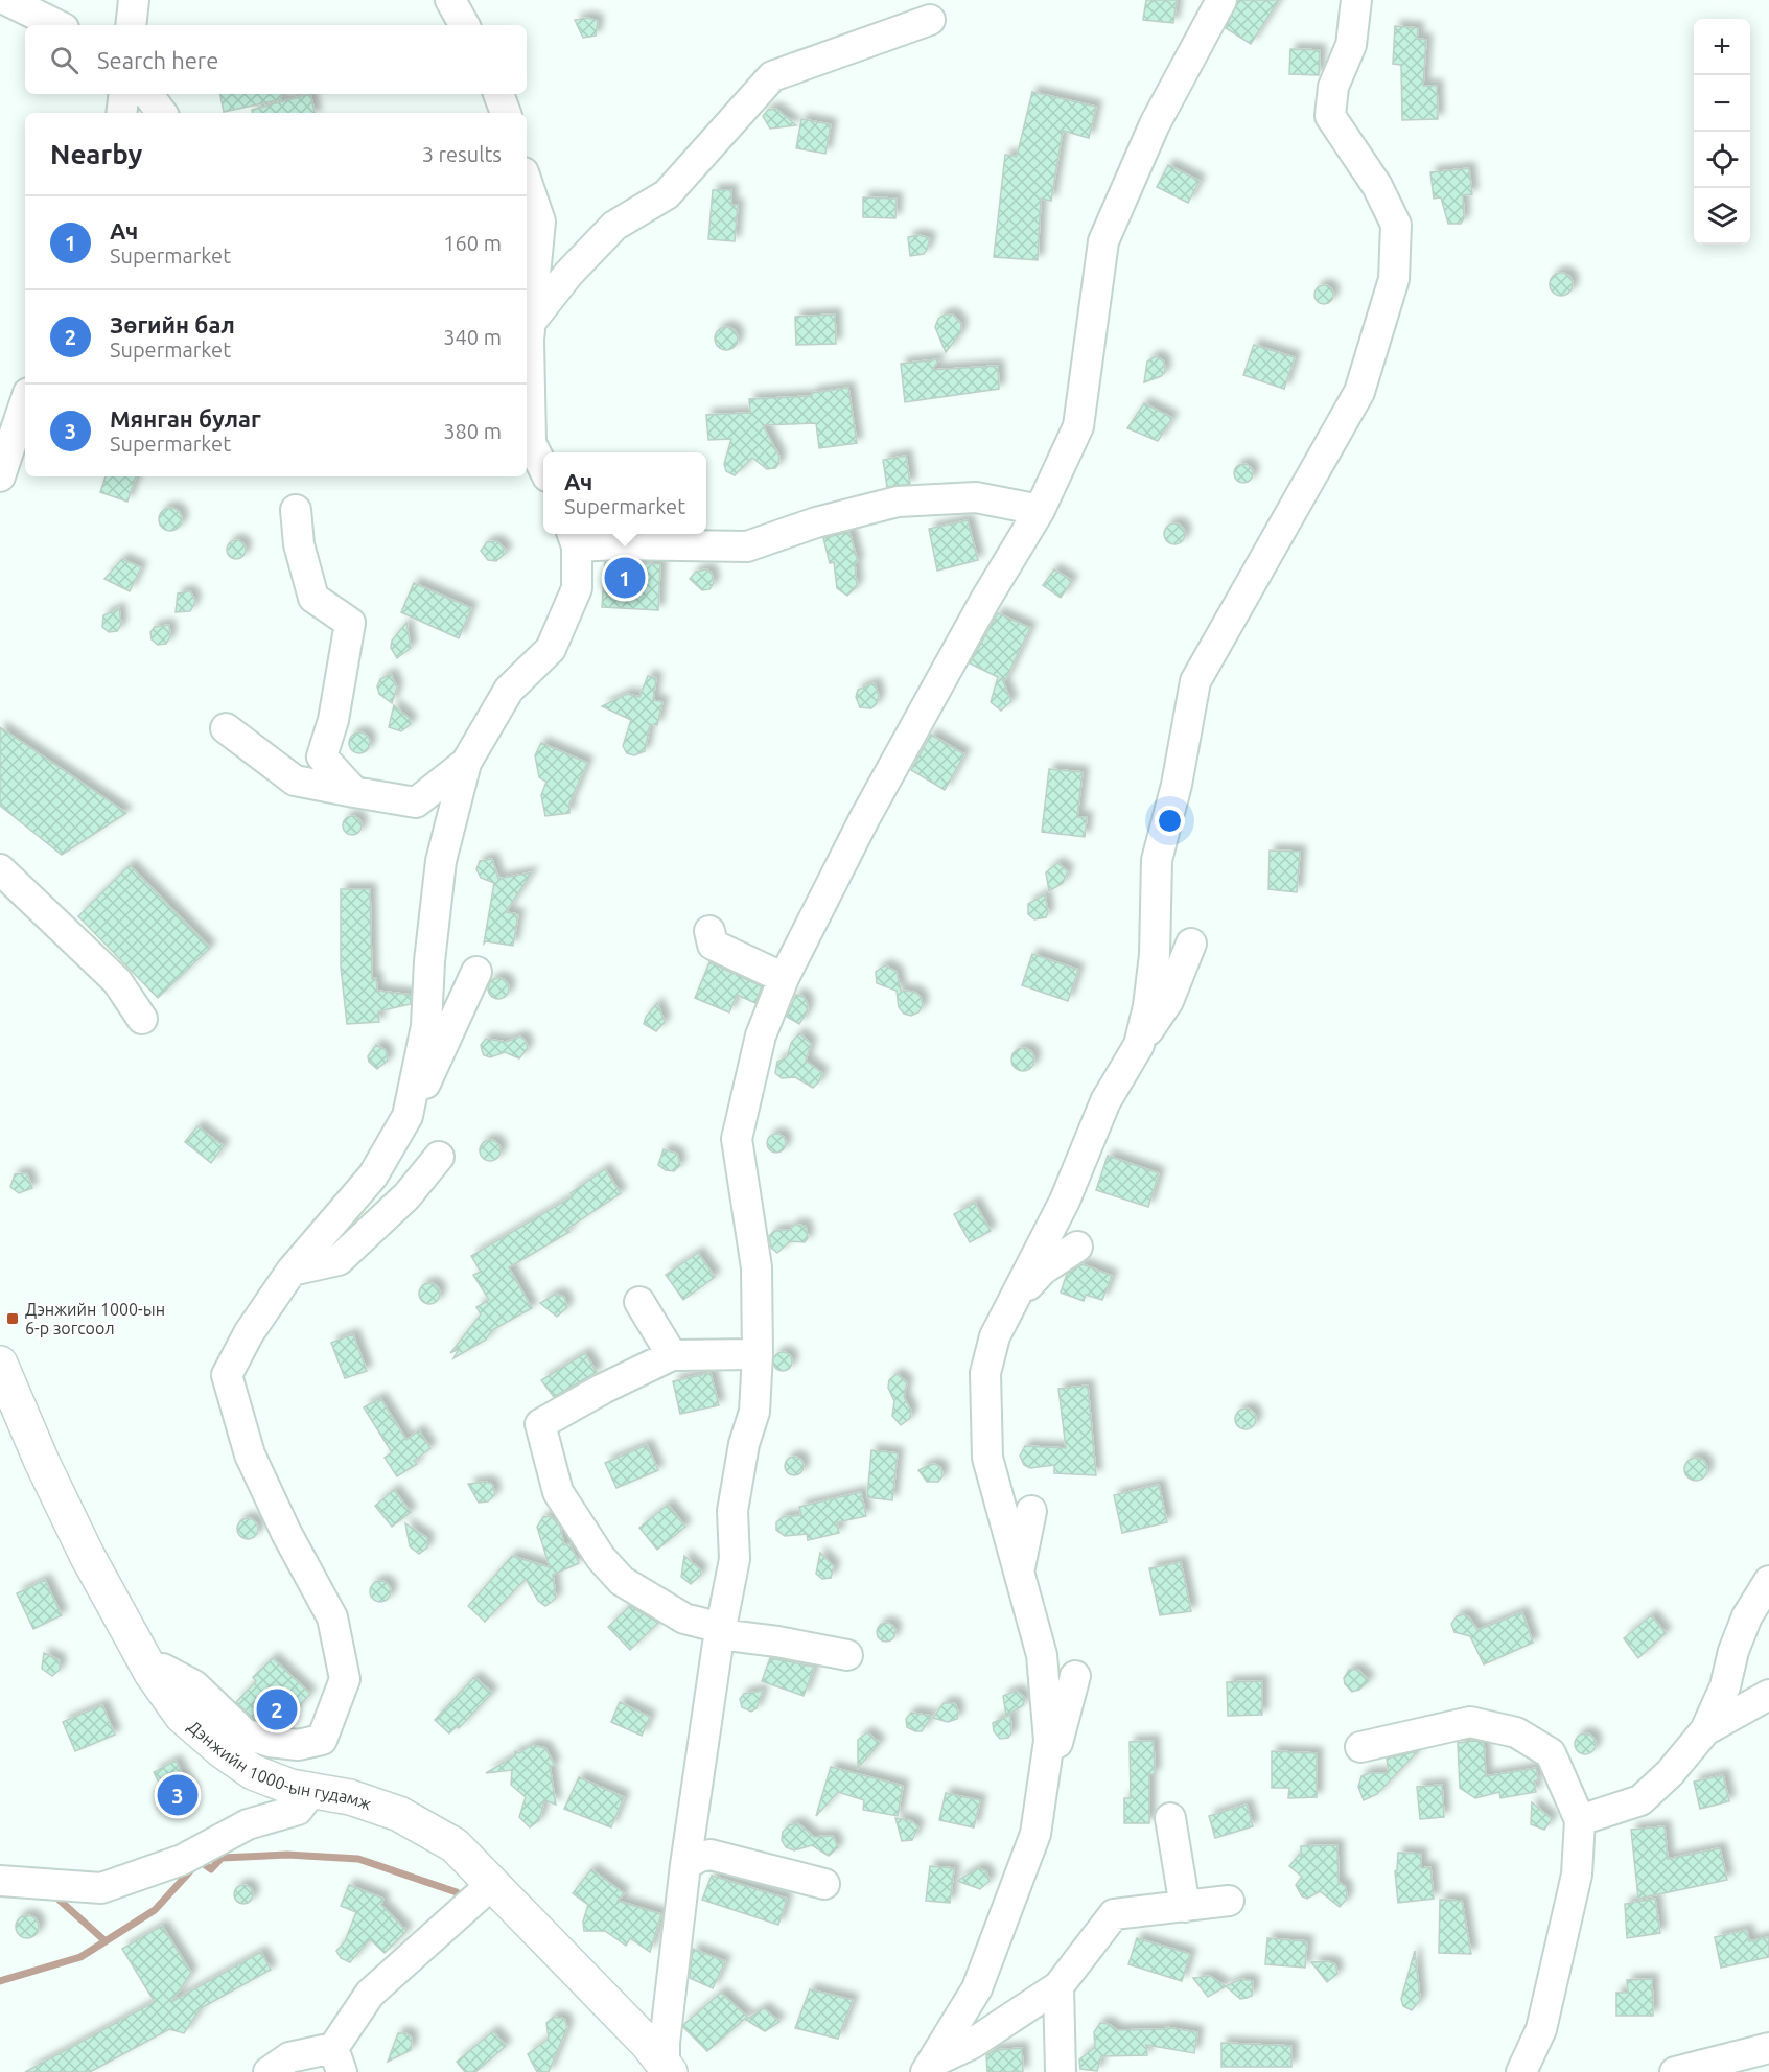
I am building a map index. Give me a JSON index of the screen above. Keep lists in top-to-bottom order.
{
  "streets": {
    "main road": ["Дэнжийн 1000-ын гудамж"]
  },
  "places": {
    "transit": ["Дэнжийн 1000-ын 6-р зогсоол"]
  },
  "page": {
    "map_buttons": ["+", "−"],
    "search": "Search here",
    "heading": ["Nearby", "3 results"],
    "list": [
      {
        "mark": "1",
        "name": "Ач",
        "note": "Supermarket",
        "value": "160 m"
      },
      {
        "mark": "2",
        "name": "Зөгийн бал",
        "note": "Supermarket",
        "value": "340 m"
      },
      {
        "mark": "3",
        "name": "Мянган булаг",
        "note": "Supermarket",
        "value": "380 m"
      }
    ],
    "popup": ["Ач", "Supermarket"],
    "pins": ["1", "2", "3"]
  }
}
